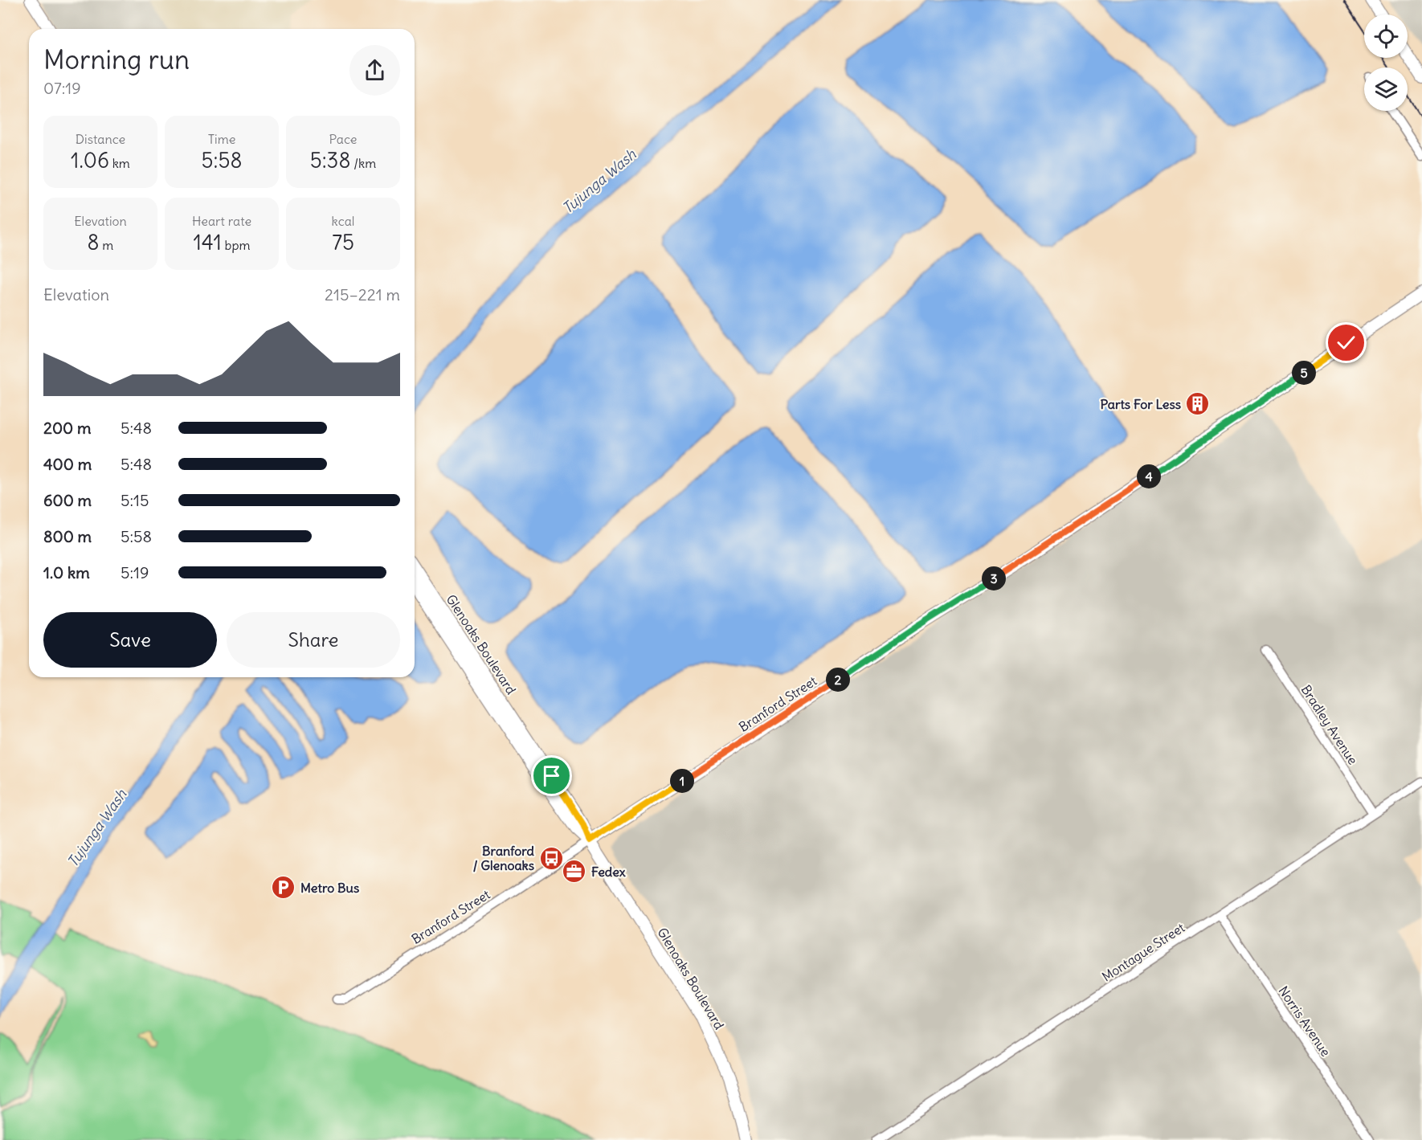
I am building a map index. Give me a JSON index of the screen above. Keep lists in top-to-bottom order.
{
  "streets": {
    "main road": ["Glenoaks Boulevard", "Branford Street"],
    "street": ["Bradley Avenue", "Montague Street", "Norris Avenue"]
  },
  "crossings": [
    ["Glenoaks Boulevard", "Branford Street"],
    ["Bradley Avenue", "Montague Street"],
    ["Montague Street", "Norris Avenue"]
  ],
  "water": ["Tujunga Wash"],
  "places": {
    "building": ["Parts For Less"],
    "bus stop": ["Branford / Glenoaks"],
    "office": ["Fedex"],
    "parking": ["Metro Bus"]
  },
  "page": {
    "heading": ["Morning run", "07:19"],
    "stats": [
      ["Distance", "1.06 km"],
      ["Time", "5:58"],
      ["Pace", "5:38 /km"],
      ["Elevation", "8 m"],
      ["Heart rate", "141 bpm"],
      ["kcal", "75"]
    ],
    "chart": ["Elevation", "215–221 m"],
    "pins": [
      "5",
      "4",
      "3",
      "2",
      "1"
    ],
    "list": [
      {
        "name": "200 m",
        "note": "5:48"
      },
      {
        "name": "400 m",
        "note": "5:48"
      },
      {
        "name": "600 m",
        "note": "5:15"
      },
      {
        "name": "800 m",
        "note": "5:58"
      },
      {
        "name": "1.0 km",
        "note": "5:19"
      }
    ],
    "buttons": ["Save", "Share"]
  }
}
